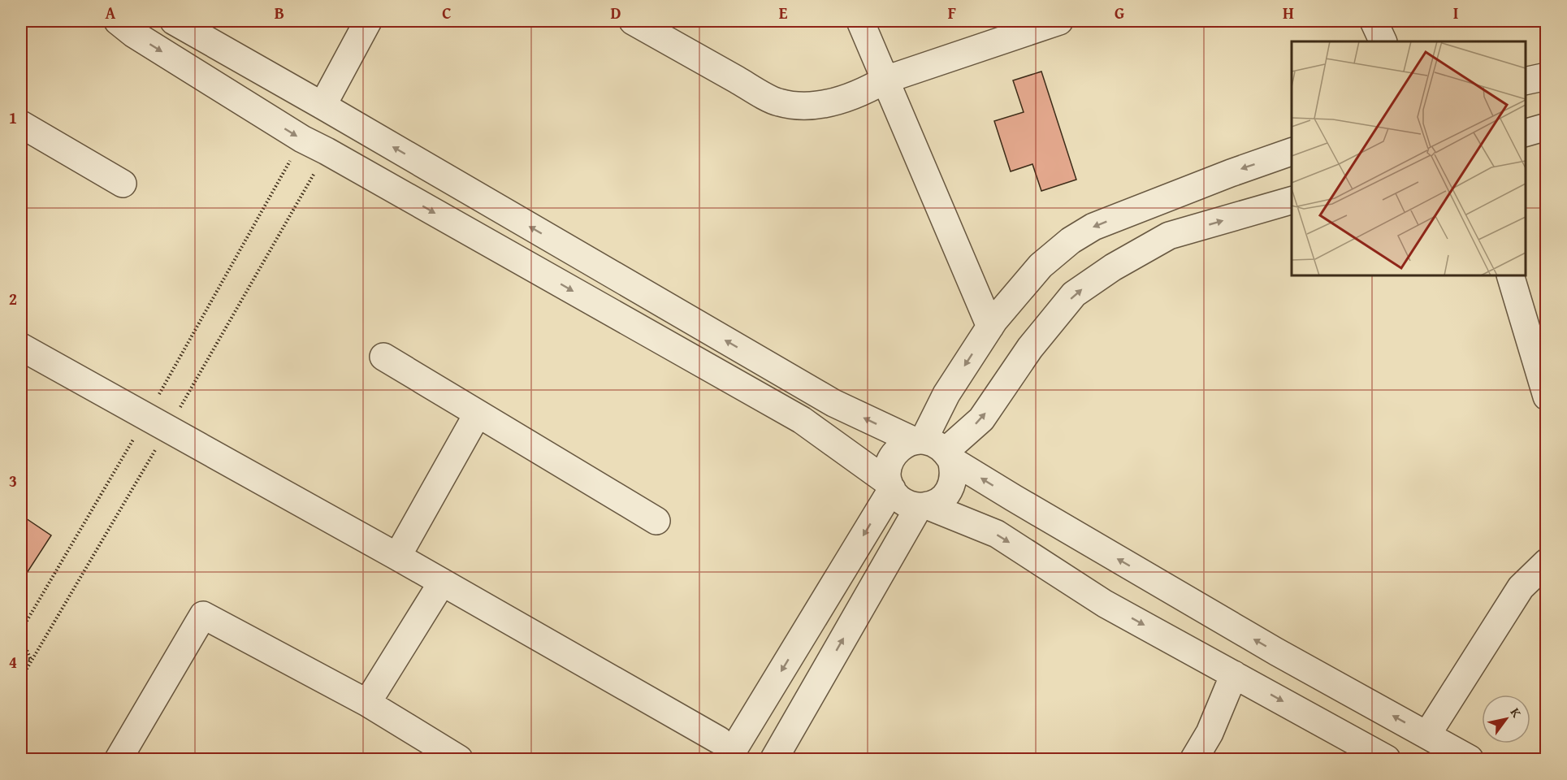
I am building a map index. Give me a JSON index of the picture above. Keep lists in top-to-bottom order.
{
  "north": "top right",
  "grid": {
    "columns": [
      "A",
      "B",
      "C",
      "D",
      "E",
      "F",
      "G",
      "H",
      "I"
    ],
    "rows": [
      "1",
      "2",
      "3",
      "4"
    ]
  }
}
